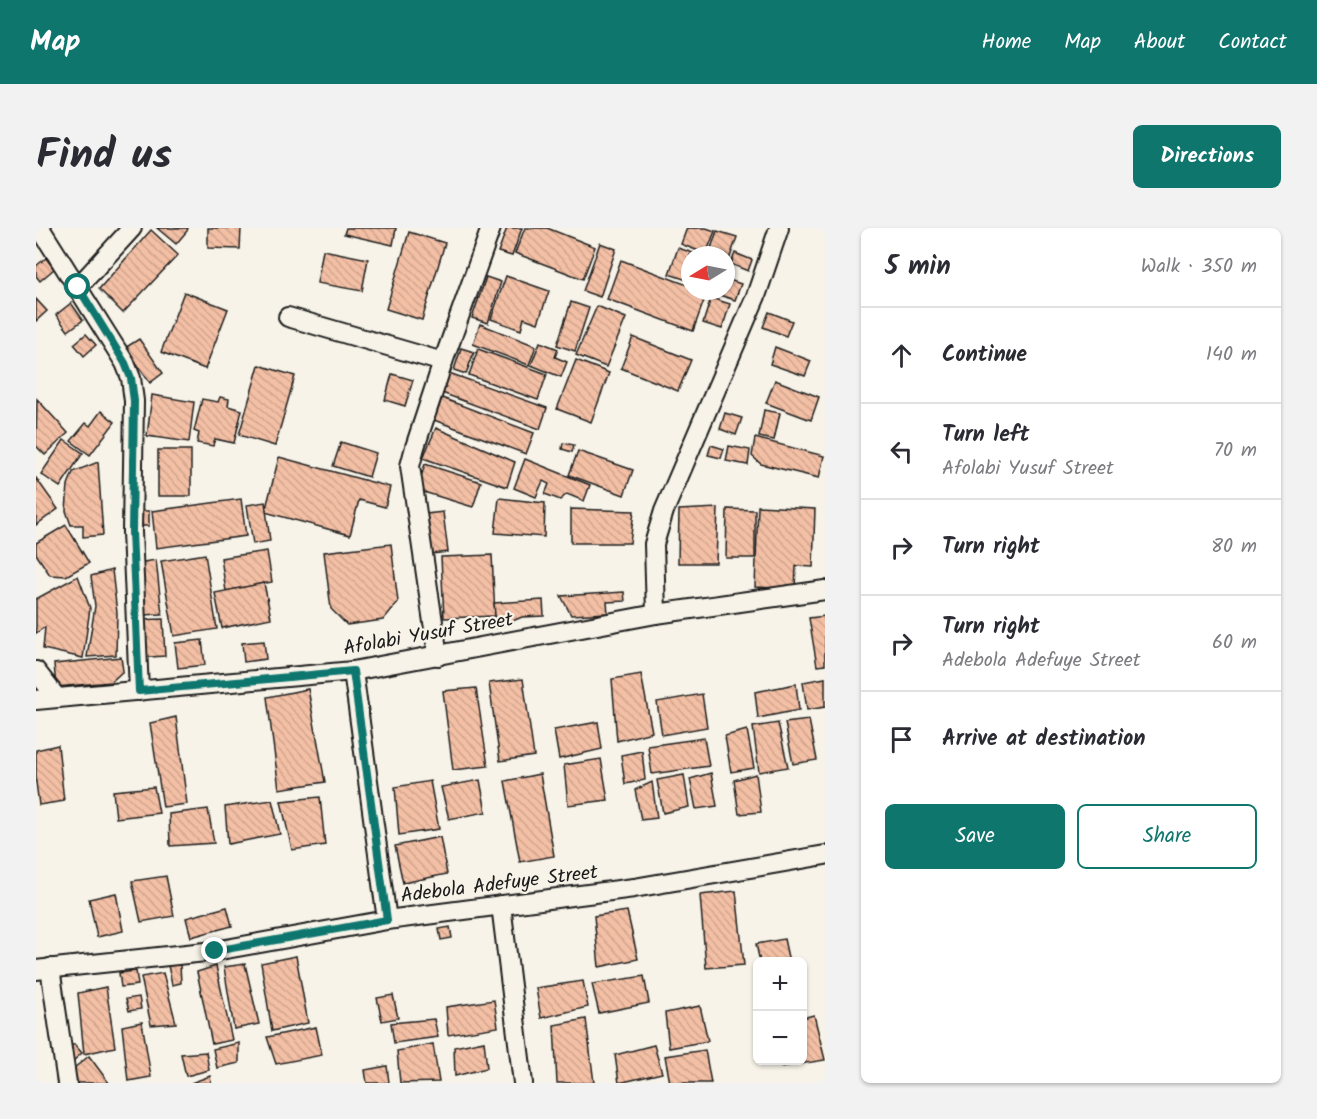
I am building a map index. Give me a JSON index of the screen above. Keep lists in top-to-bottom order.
{
  "streets": {
    "street": ["Afolabi Yusuf Street", "Adebola Adefuye Street"]
  },
  "north": "left",
  "page": {
    "header": "Map",
    "nav": [
      "Home",
      "Map",
      "About",
      "Contact"
    ],
    "title": "Find us",
    "buttons": [
      "Directions",
      ["Save", "Share"]
    ],
    "heading": ["5 min", "Walk · 350 m"],
    "list": [
      ["Continue", "140 m"],
      ["Turn left", "Afolabi Yusuf Street", "70 m"],
      ["Turn right", "80 m"],
      ["Turn right", "Adebola Adefuye Street", "60 m"],
      "Arrive at destination"
    ],
    "map_buttons": ["+", "−"]
  }
}
